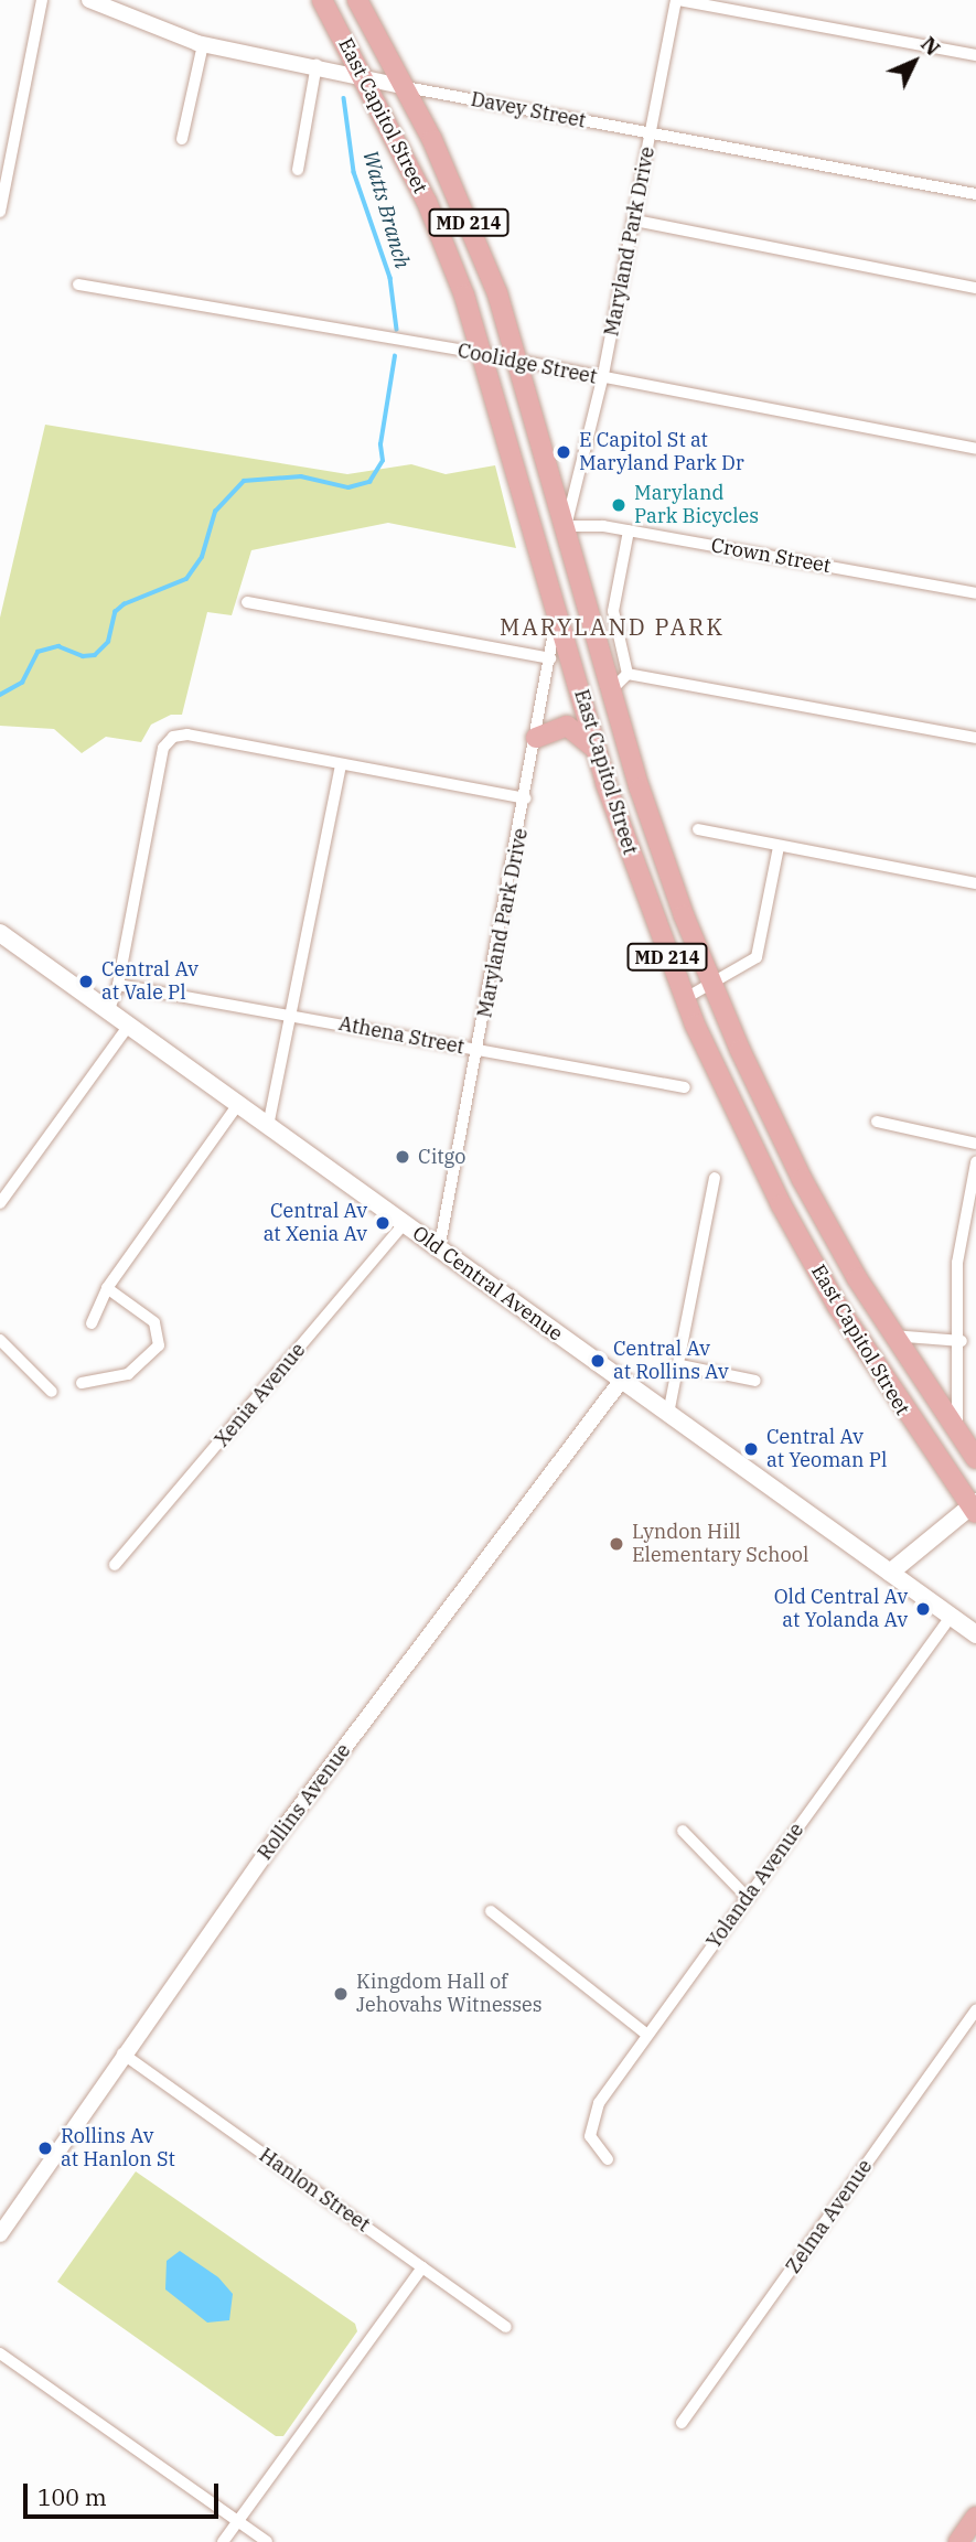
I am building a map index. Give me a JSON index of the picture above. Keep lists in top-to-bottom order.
{
  "streets": {
    "main road": ["East Capitol Street", "MD 214", "Old Central Avenue"],
    "street": [
      "Davey Street",
      "Maryland Park Drive",
      "Coolidge Street",
      "Crown Street",
      "Athena Street",
      "Xenia Avenue",
      "Rollins Avenue",
      "Yolanda Avenue",
      "Hanlon Street",
      "Zelma Avenue"
    ]
  },
  "crossings": [
    ["Davey Street", "East Capitol Street"],
    ["Davey Street", "Maryland Park Drive"],
    ["East Capitol Street", "Maryland Park Drive"],
    ["East Capitol Street", "Coolidge Street"],
    ["East Capitol Street", "Crown Street"],
    ["Maryland Park Drive", "Coolidge Street"],
    ["Maryland Park Drive", "Crown Street"],
    ["Maryland Park Drive", "Athena Street"],
    ["Maryland Park Drive", "Old Central Avenue"],
    ["Old Central Avenue", "Xenia Avenue"],
    ["Old Central Avenue", "Rollins Avenue"],
    ["Old Central Avenue", "Yolanda Avenue"],
    ["Rollins Avenue", "Hanlon Street"]
  ],
  "districts": ["MARYLAND PARK"],
  "water": ["Watts Branch"],
  "places": [
    "E Capitol St at Maryland Park Dr",
    "Maryland Park Bicycles",
    "Central Av at Vale Pl",
    "Citgo",
    "Central Av at Xenia Av",
    "Central Av at Rollins Av",
    "Central Av at Yeoman Pl",
    "Lyndon Hill Elementary School",
    "Old Central Av at Yolanda Av",
    "Kingdom Hall of Jehovahs Witnesses",
    "Rollins Av at Hanlon St"
  ],
  "scale_bar": "100 m",
  "north": "top right"
}
